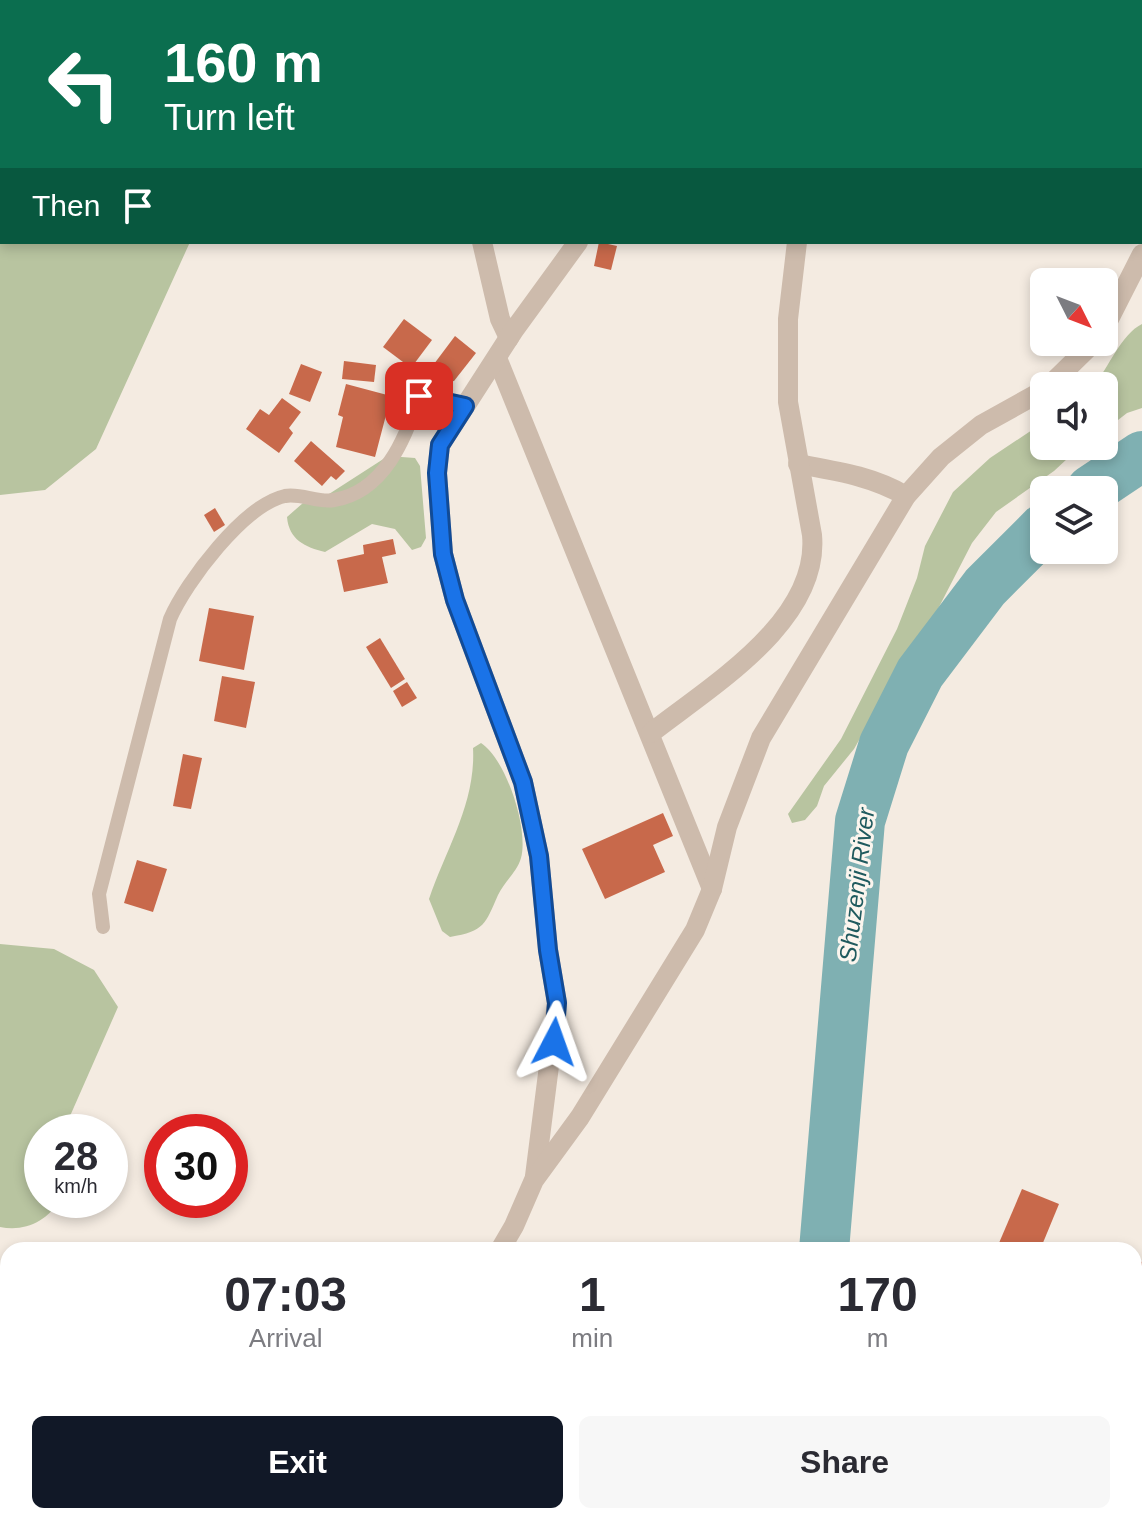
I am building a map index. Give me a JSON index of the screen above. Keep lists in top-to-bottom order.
{
  "water": ["Shuzenji River"],
  "north": "bottom right",
  "page": {
    "turn": ["160 m", "Turn left"],
    "then": "Then",
    "speed": "28 km/h",
    "limit": "30",
    "eta": [
      "07:03",
      "Arrival",
      "1",
      "min",
      "170",
      "m"
    ],
    "buttons": ["Exit", "Share"]
  }
}
